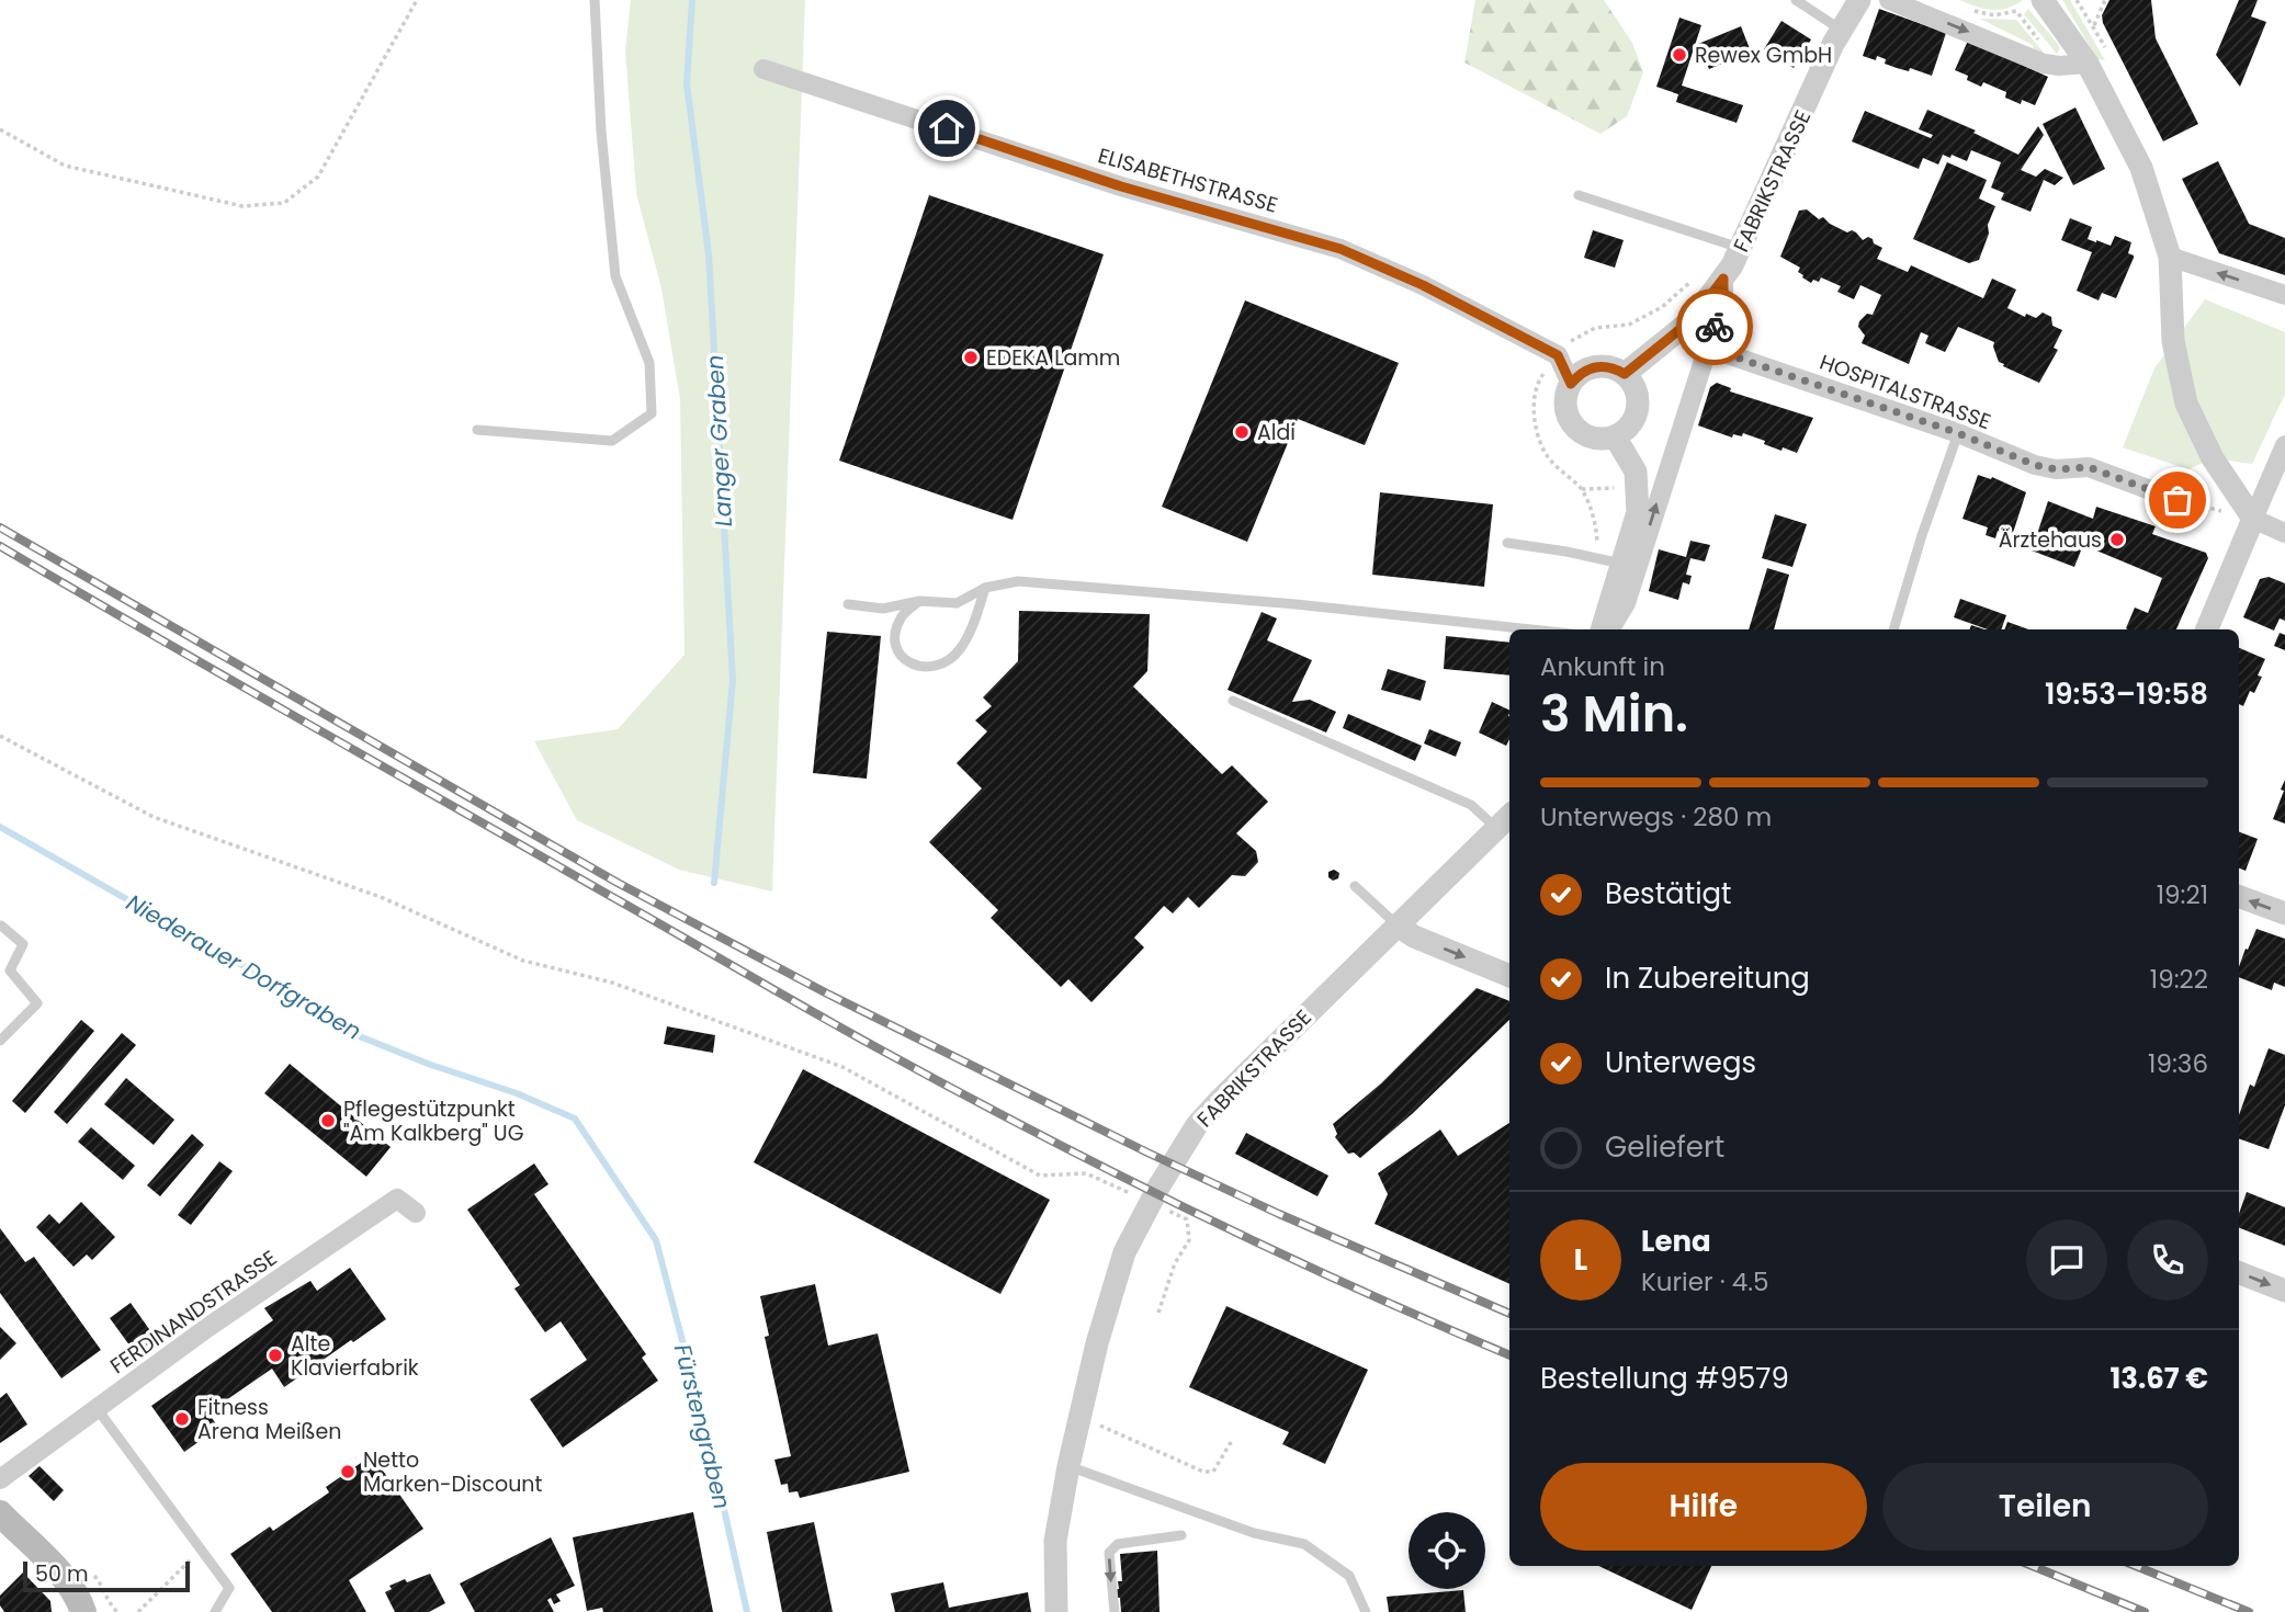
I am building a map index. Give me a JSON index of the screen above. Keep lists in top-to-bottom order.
{
  "streets": {
    "street": [
      "ELISABETHSTRASSE",
      "FABRIKSTRASSE",
      "HOSPITALSTRASSE",
      "FERDINANDSTRASSE"
    ]
  },
  "crossings": [
    ["ELISABETHSTRASSE", "FABRIKSTRASSE"]
  ],
  "water": ["Langer Graben", "Niederauer Dorfgraben", "Fürstengraben"],
  "places": [
    "Rewex GmbH",
    "EDEKA Lamm",
    "Aldi",
    "Ärztehaus",
    "Pflegestützpunkt \"Am Kalkberg\" UG",
    "Alte Klavierfabrik",
    "Fitness Arena Meißen",
    "Netto Marken-Discount"
  ],
  "scale_bar": "50 m",
  "page": {
    "heading": ["3 Min.", "Ankunft in", "19:53–19:58"],
    "panel": [
      "Lena",
      "Kurier · 4.5",
      "Bestellung #9579",
      "13.67 €"
    ],
    "bar": "Unterwegs · 280 m",
    "list": [
      ["Bestätigt", "19:21"],
      ["In Zubereitung", "19:22"],
      ["Unterwegs", "19:36"],
      "Geliefert"
    ],
    "round": "L",
    "buttons": ["Hilfe", "Teilen"],
    "scale": "50 m"
  }
}
